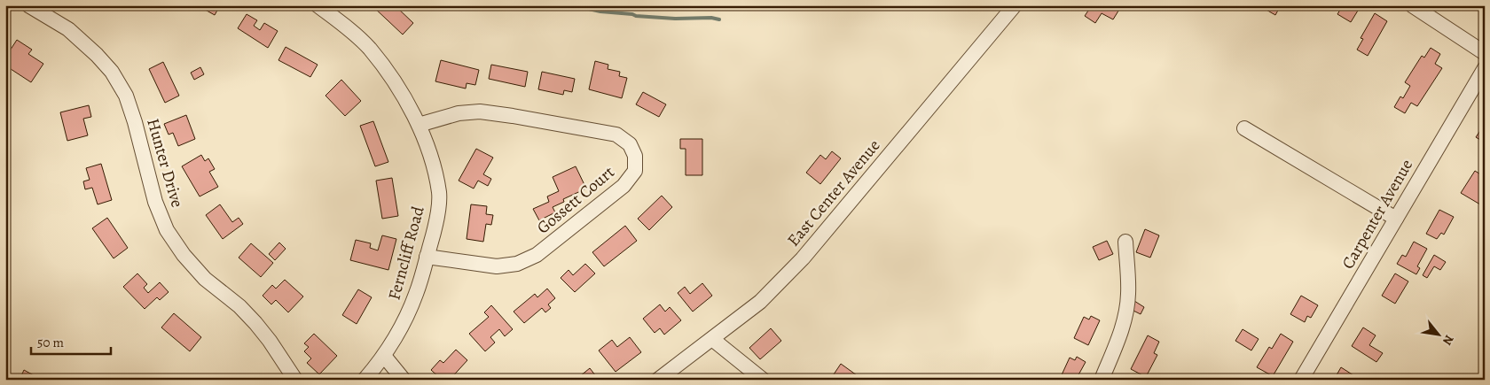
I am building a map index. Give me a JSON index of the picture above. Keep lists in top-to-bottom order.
{
  "streets": {
    "street": [
      "Hunter Drive",
      "East Center Avenue",
      "Gossett Court",
      "Carpenter Avenue",
      "Ferncliff Road"
    ]
  },
  "crossings": [
    ["Gossett Court", "Ferncliff Road"]
  ],
  "scale_bar": "50 m",
  "north": "bottom right"
}
